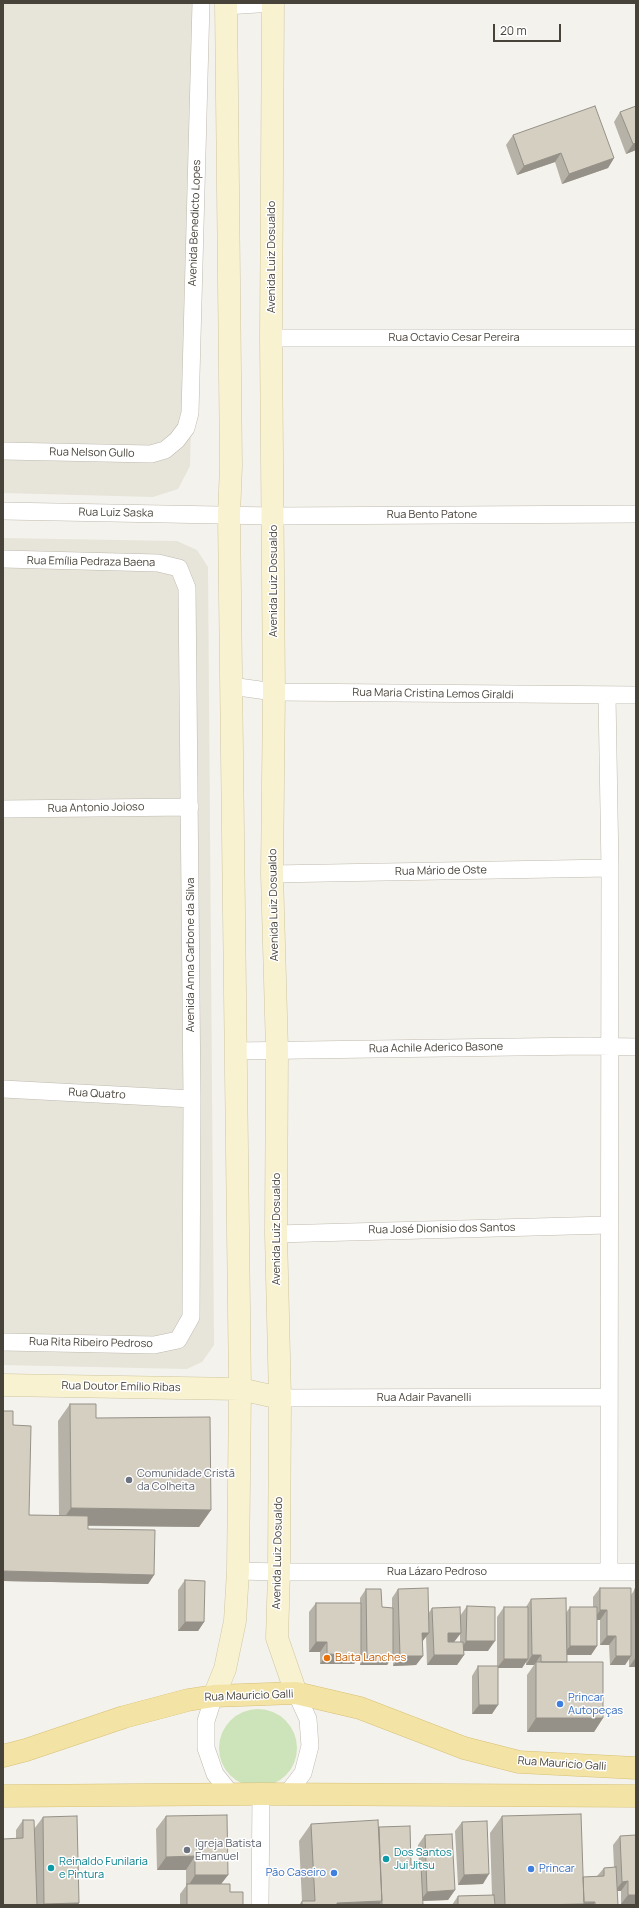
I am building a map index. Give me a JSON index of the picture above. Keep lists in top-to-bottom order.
{
  "streets": {
    "main road": ["Rua Mauricio Galli"],
    "street": [
      "Avenida Benedicto Lopes",
      "Avenida Luiz Dosualdo",
      "Rua Octavio Cesar Pereira",
      "Rua Nelson Gullo",
      "Rua Luiz Saska",
      "Rua Bento Patone",
      "Rua Emília Pedraza Baena",
      "Rua Maria Cristina Lemos Giraldi",
      "Rua Antonio Joioso",
      "Rua Mário de Oste",
      "Avenida Anna Carbone da Silva",
      "Rua Achile Aderico Basone",
      "Rua Quatro",
      "Rua José Dionísio dos Santos",
      "Rua Rita Ribeiro Pedroso",
      "Rua Doutor Emílio Ribas",
      "Rua Adair Pavanelli",
      "Rua Lázaro Pedroso"
    ]
  },
  "crossings": [
    ["Avenida Benedicto Lopes", "Rua Nelson Gullo"],
    ["Avenida Luiz Dosualdo", "Rua Octavio Cesar Pereira"],
    ["Avenida Luiz Dosualdo", "Rua Bento Patone"],
    ["Avenida Luiz Dosualdo", "Rua Maria Cristina Lemos Giraldi"],
    ["Avenida Luiz Dosualdo", "Rua Mário de Oste"],
    ["Avenida Luiz Dosualdo", "Rua Achile Aderico Basone"],
    ["Avenida Luiz Dosualdo", "Rua José Dionísio dos Santos"],
    ["Avenida Luiz Dosualdo", "Rua Adair Pavanelli"],
    ["Avenida Luiz Dosualdo", "Rua Lázaro Pedroso"],
    ["Avenida Luiz Dosualdo", "Rua Mauricio Galli"],
    ["Rua Luiz Saska", "Rua Bento Patone"],
    ["Rua Emília Pedraza Baena", "Avenida Anna Carbone da Silva"],
    ["Rua Antonio Joioso", "Avenida Anna Carbone da Silva"],
    ["Avenida Anna Carbone da Silva", "Rua Quatro"],
    ["Avenida Anna Carbone da Silva", "Rua Rita Ribeiro Pedroso"],
    ["Rua Doutor Emílio Ribas", "Rua Adair Pavanelli"]
  ],
  "places": [
    "Comunidade Cristã da Colheita",
    "Baita Lanches",
    "Princar Autopeças",
    "Igreja Batista Emanuel",
    "Dos Santos Jui Jitsu",
    "Reinaldo Funilaria e Pintura",
    "Princar",
    "Pão Caseiro"
  ],
  "scale_bar": "20 m"
}
